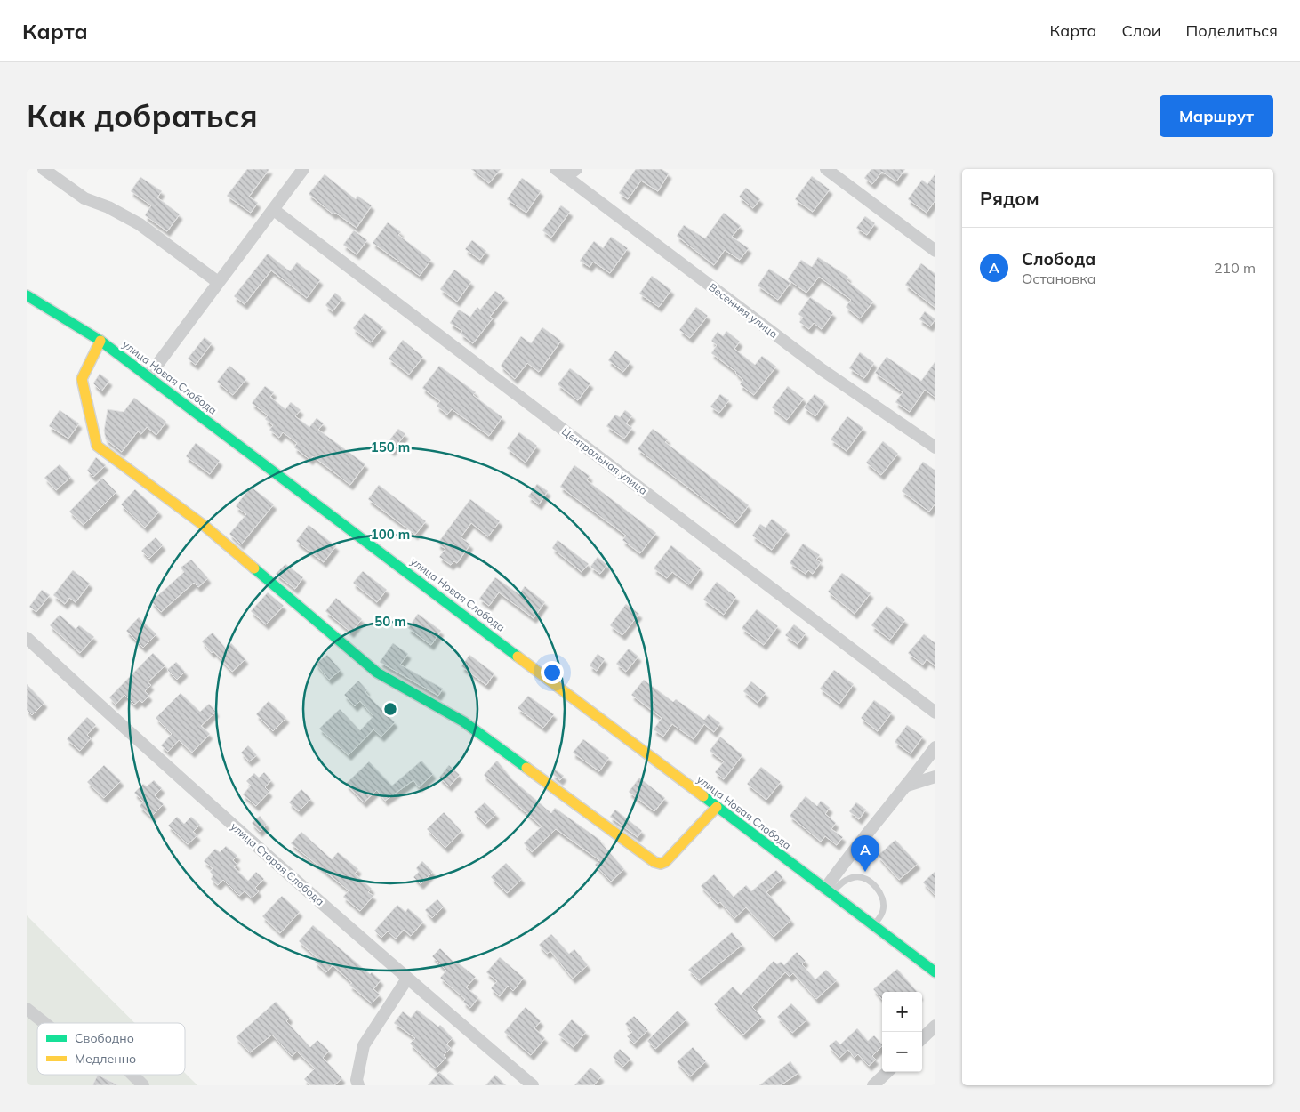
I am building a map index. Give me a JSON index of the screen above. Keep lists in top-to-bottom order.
{
  "streets": {
    "street": [
      "Весенняя улица",
      "улица Новая Слобода",
      "Центральная улица",
      "улица Старая Слобода"
    ]
  },
  "legend": ["Свободно", "Медленно"],
  "page": {
    "header": "Карта",
    "nav": ["Карта", "Слои", "Поделиться"],
    "buttons": "Маршрут",
    "title": "Как добраться",
    "heading": "Рядом",
    "list": [
      {
        "mark": "A",
        "name": "Слобода",
        "note": "Остановка",
        "value": "210 m"
      }
    ],
    "pins": "A",
    "map_buttons": ["+", "−"]
  },
  "rings": ["150 m", "100 m", "50 m"]
}
